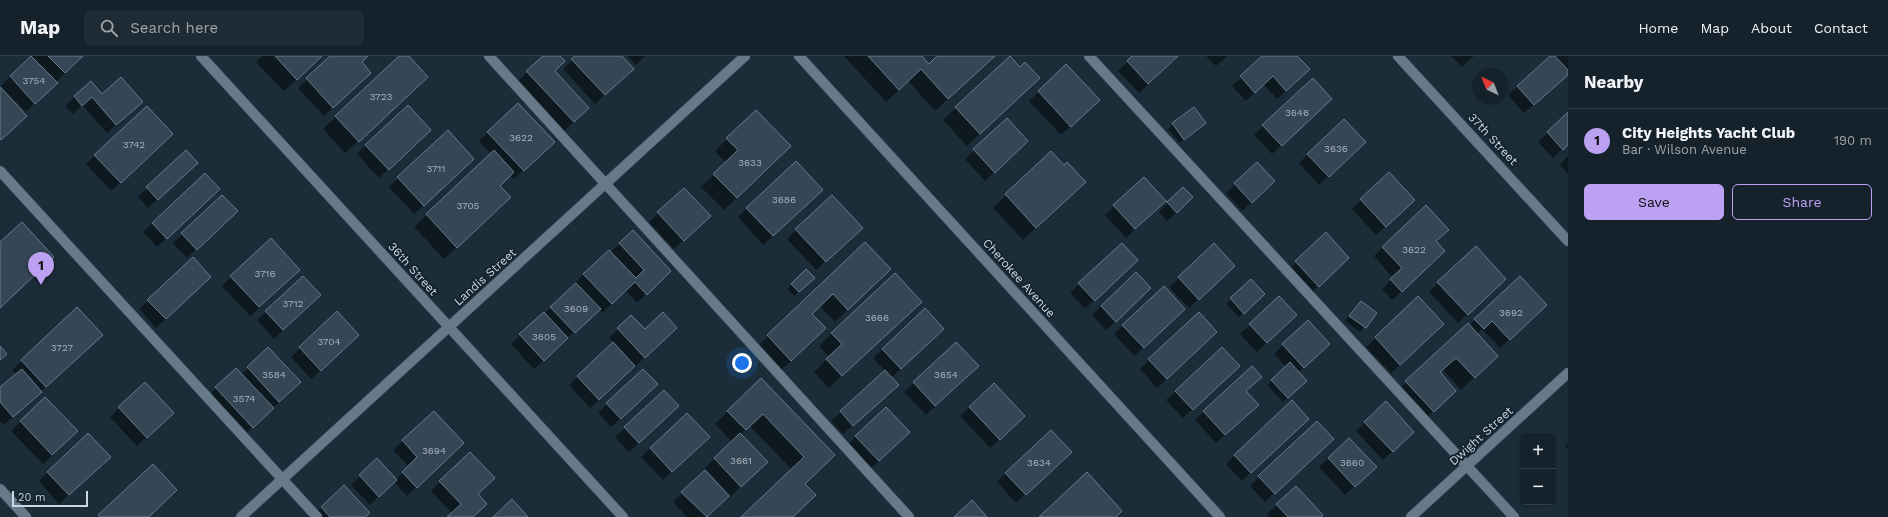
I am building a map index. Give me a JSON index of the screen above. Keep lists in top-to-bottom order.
{
  "streets": {
    "street": [
      "37th Street",
      "36th Street",
      "Landis Street",
      "Cherokee Avenue",
      "Dwight Street"
    ]
  },
  "crossings": [
    ["36th Street", "Landis Street"]
  ],
  "house_numbers": [
    "3754",
    "3723",
    "3646",
    "3622",
    "3742",
    "3636",
    "3633",
    "3711",
    "3686",
    "3705",
    "3622",
    "3716",
    "3712",
    "3609",
    "3692",
    "3666",
    "3605",
    "3704",
    "3727",
    "3584",
    "3654",
    "3574",
    "3694",
    "3661",
    "3634",
    "3660"
  ],
  "scale_bar": "20 m",
  "north": "top left",
  "page": {
    "header": "Map",
    "search": "Search here",
    "nav": [
      "Home",
      "Map",
      "About",
      "Contact"
    ],
    "heading": "Nearby",
    "list": [
      {
        "mark": "1",
        "name": "City Heights Yacht Club",
        "note": "Bar · Wilson Avenue",
        "value": "190 m"
      }
    ],
    "buttons": ["Save", "Share"],
    "pins": "1",
    "map_buttons": ["+", "−"],
    "scale": "20 m"
  }
}
